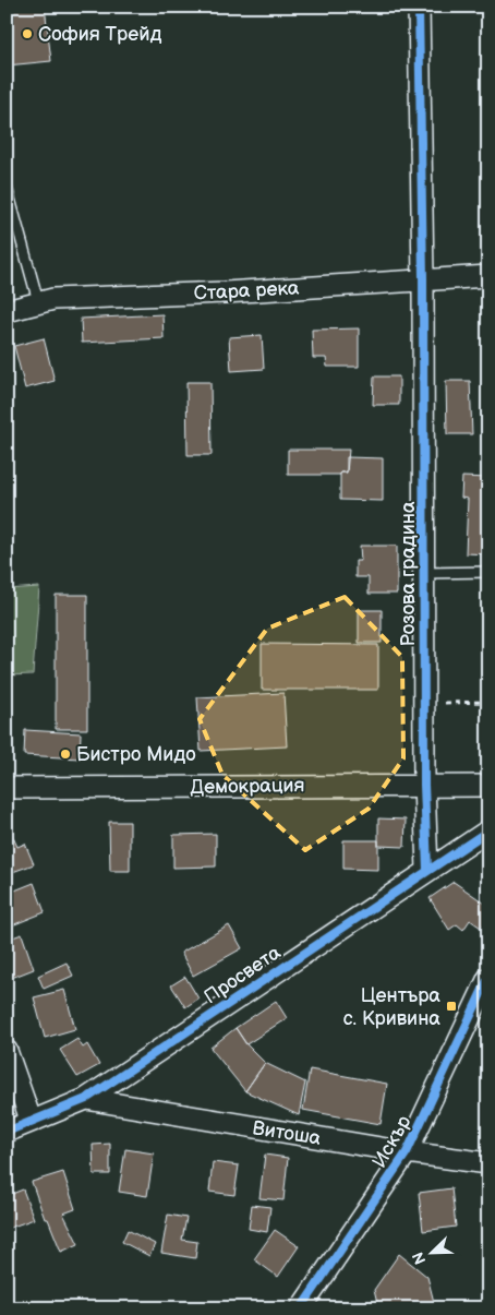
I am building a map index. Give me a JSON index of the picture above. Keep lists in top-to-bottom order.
{
  "streets": {
    "street": [
      "Стара река",
      "Розова градина",
      "Демокрация",
      "Просвета",
      "Витоша",
      "Искър"
    ]
  },
  "crossings": [
    ["Стара река", "Розова градина"],
    ["Розова градина", "Демокрация"],
    ["Розова градина", "Просвета"],
    ["Просвета", "Витоша"],
    ["Витоша", "Искър"]
  ],
  "places": {
    "other": ["София Трейд", "Бистро Мидо"],
    "transit": ["Центъра с. Кривина"]
  },
  "north": "bottom left"
}
